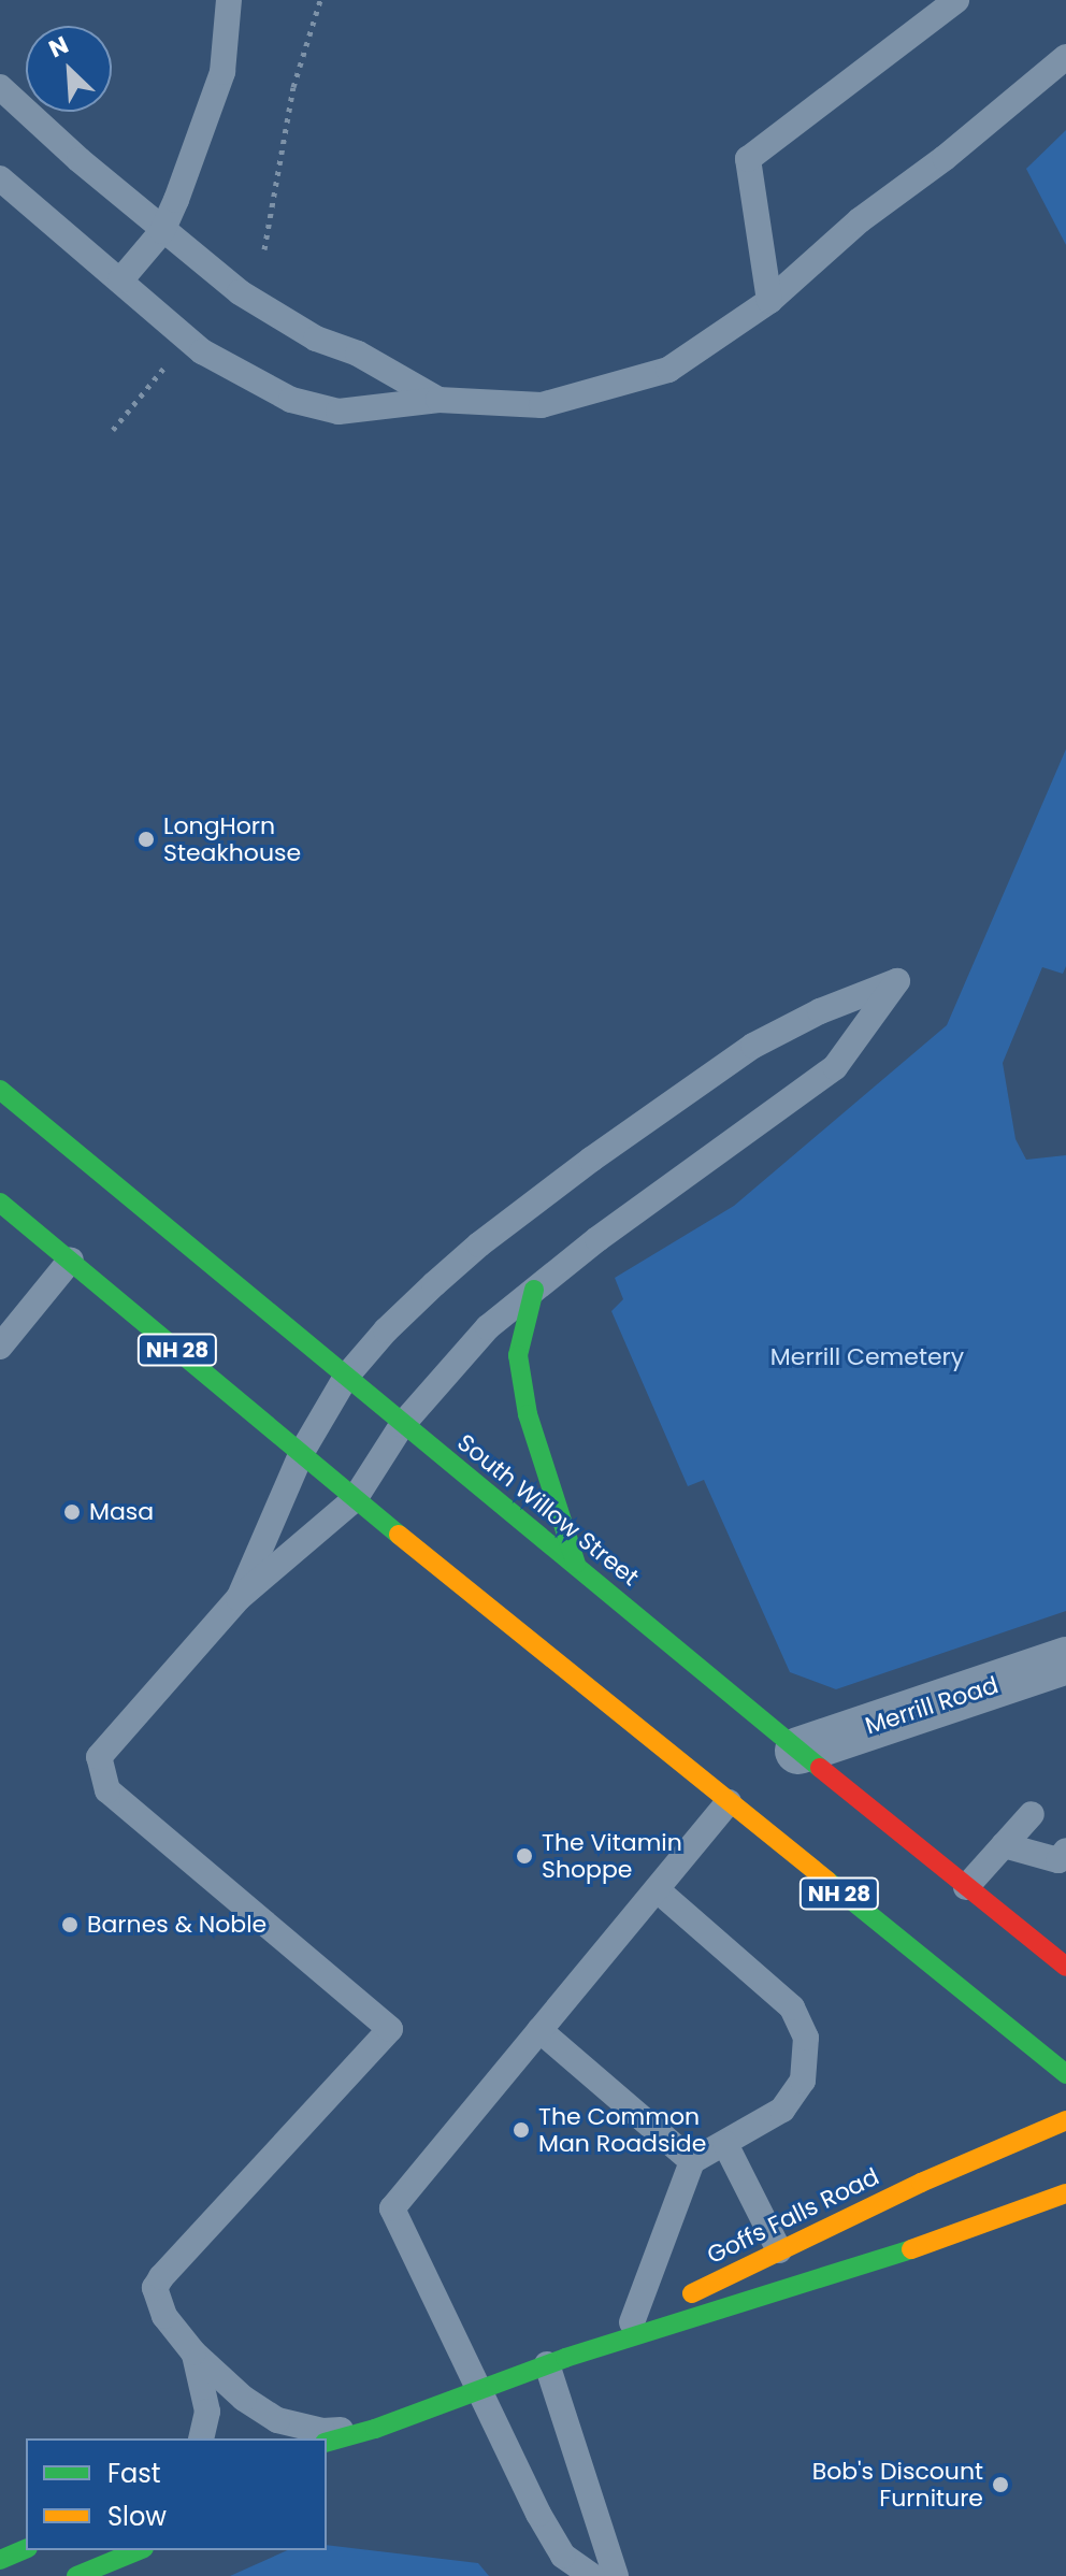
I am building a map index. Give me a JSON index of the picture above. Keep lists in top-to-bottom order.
{
  "streets": {
    "main road": ["NH 28", "South Willow Street", "Goffs Falls Road"],
    "street": ["Merrill Road"]
  },
  "crossings": [
    ["South Willow Street", "Merrill Road"]
  ],
  "parks": ["Merrill Cemetery"],
  "places": [
    "LongHorn Steakhouse",
    "Masa",
    "The Vitamin Shoppe",
    "Barnes & Noble",
    "The Common Man Roadside",
    "Bob's Discount Furniture"
  ],
  "legend": ["Fast", "Slow"],
  "north": "top left"
}
